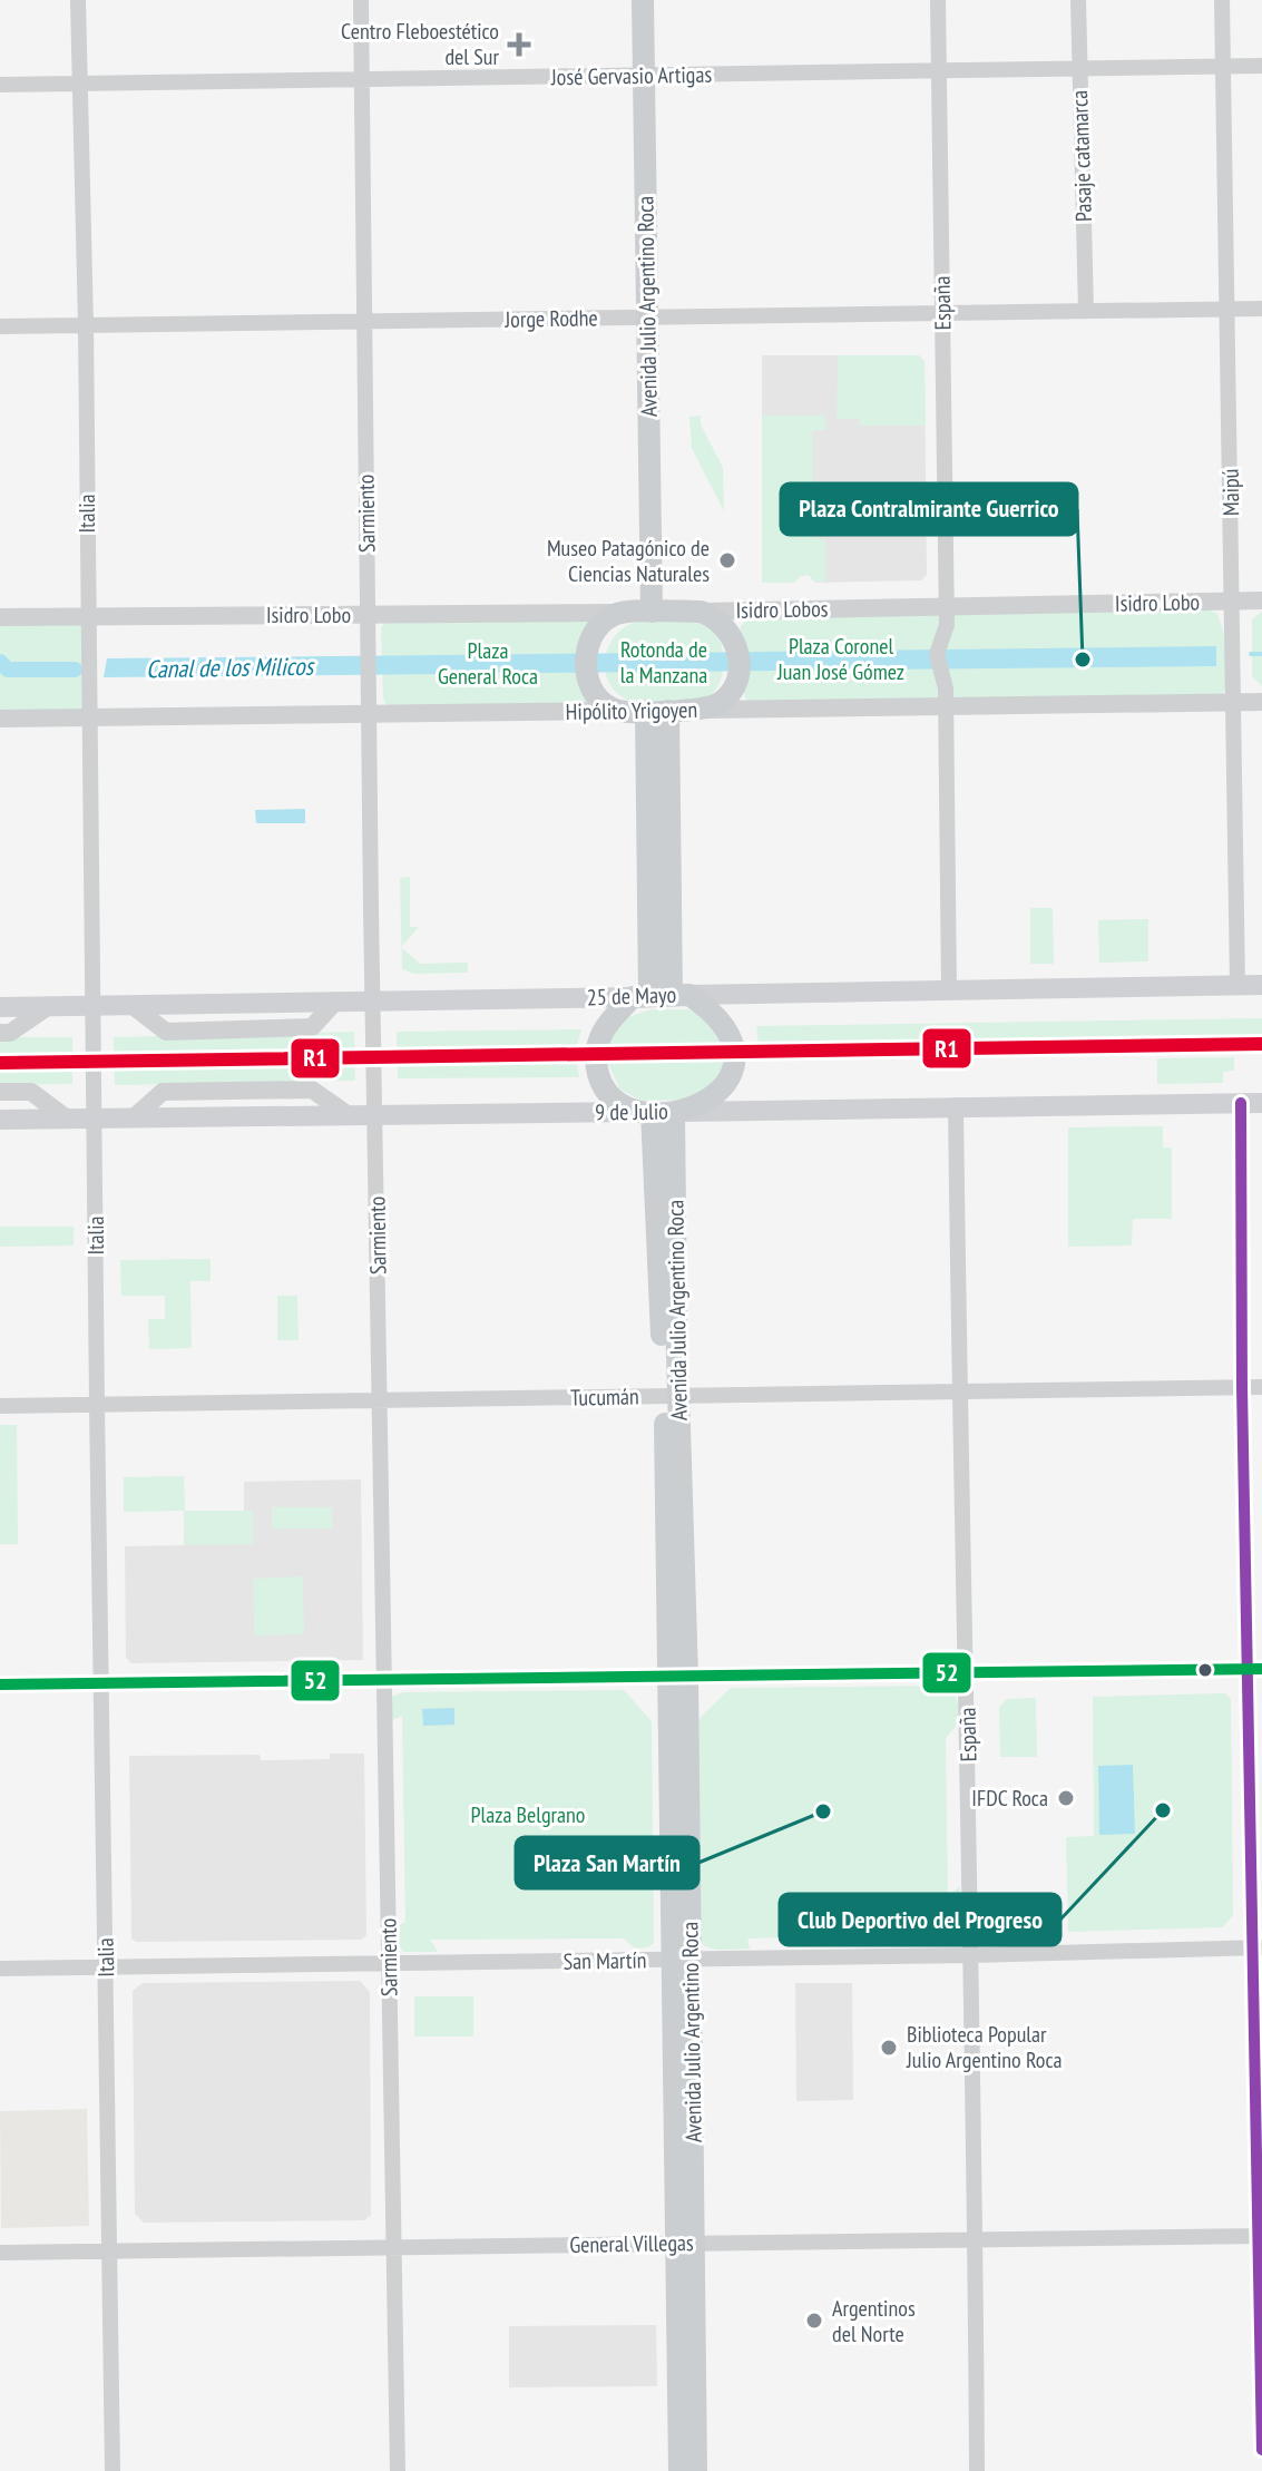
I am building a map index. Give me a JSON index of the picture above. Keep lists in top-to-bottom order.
{
  "streets": {
    "main road": [
      "Avenida Julio Argentino Roca",
      "Isidro Lobos",
      "Hipólito Yrigoyen",
      "25 de Mayo",
      "9 de Julio"
    ],
    "street": [
      "José Gervasio Artigas",
      "Pasaje catamarca",
      "España",
      "Jorge Rodhe",
      "Maipú",
      "Italia",
      "Sarmiento",
      "Isidro Lobo",
      "Tucumán",
      "San Martín",
      "General Villegas"
    ]
  },
  "crossings": [
    ["José Gervasio Artigas", "Pasaje catamarca"],
    ["José Gervasio Artigas", "España"],
    ["José Gervasio Artigas", "Avenida Julio Argentino Roca"],
    ["José Gervasio Artigas", "Maipú"],
    ["José Gervasio Artigas", "Italia"],
    ["José Gervasio Artigas", "Sarmiento"],
    ["Pasaje catamarca", "Jorge Rodhe"],
    ["España", "Jorge Rodhe"],
    ["España", "Isidro Lobo"],
    ["España", "Isidro Lobos"],
    ["España", "Hipólito Yrigoyen"],
    ["España", "9 de Julio"],
    ["España", "Tucumán"],
    ["España", "San Martín"],
    ["España", "General Villegas"],
    ["Avenida Julio Argentino Roca", "Jorge Rodhe"],
    ["Avenida Julio Argentino Roca", "Isidro Lobo"],
    ["Avenida Julio Argentino Roca", "Isidro Lobos"],
    ["Avenida Julio Argentino Roca", "Hipólito Yrigoyen"],
    ["Avenida Julio Argentino Roca", "25 de Mayo"],
    ["Avenida Julio Argentino Roca", "9 de Julio"],
    ["Avenida Julio Argentino Roca", "Tucumán"],
    ["Avenida Julio Argentino Roca", "San Martín"],
    ["Avenida Julio Argentino Roca", "General Villegas"],
    ["Jorge Rodhe", "Maipú"],
    ["Jorge Rodhe", "Italia"],
    ["Jorge Rodhe", "Sarmiento"],
    ["Maipú", "Isidro Lobo"],
    ["Maipú", "Hipólito Yrigoyen"],
    ["Maipú", "25 de Mayo"],
    ["Italia", "Isidro Lobo"],
    ["Italia", "Hipólito Yrigoyen"],
    ["Italia", "25 de Mayo"],
    ["Italia", "9 de Julio"],
    ["Italia", "Tucumán"],
    ["Italia", "San Martín"],
    ["Italia", "General Villegas"],
    ["Sarmiento", "Isidro Lobo"],
    ["Sarmiento", "Hipólito Yrigoyen"],
    ["Sarmiento", "25 de Mayo"],
    ["Sarmiento", "9 de Julio"],
    ["Sarmiento", "Tucumán"],
    ["Sarmiento", "San Martín"],
    ["Sarmiento", "General Villegas"],
    ["Isidro Lobo", "Isidro Lobos"],
    ["Isidro Lobo", "Hipólito Yrigoyen"],
    ["Isidro Lobos", "Hipólito Yrigoyen"],
    ["25 de Mayo", "9 de Julio"]
  ],
  "water": ["Canal de los Milicos"],
  "parks": [
    "Plaza Coronel Juan José Gómez",
    "Rotonda de la Manzana",
    "Plaza General Roca",
    "Plaza Belgrano"
  ],
  "places": {
    "health": ["Centro Fleboestético del Sur"],
    "other": [
      "Museo Patagónico de Ciencias Naturales",
      "Plaza Contralmirante Guerrico",
      "IFDC Roca",
      "Club Deportivo del Progreso",
      "Plaza San Martín",
      "Biblioteca Popular Julio Argentino Roca",
      "Argentinos del Norte"
    ]
  },
  "lines": ["transit line R1", "transit line 52"]
}
